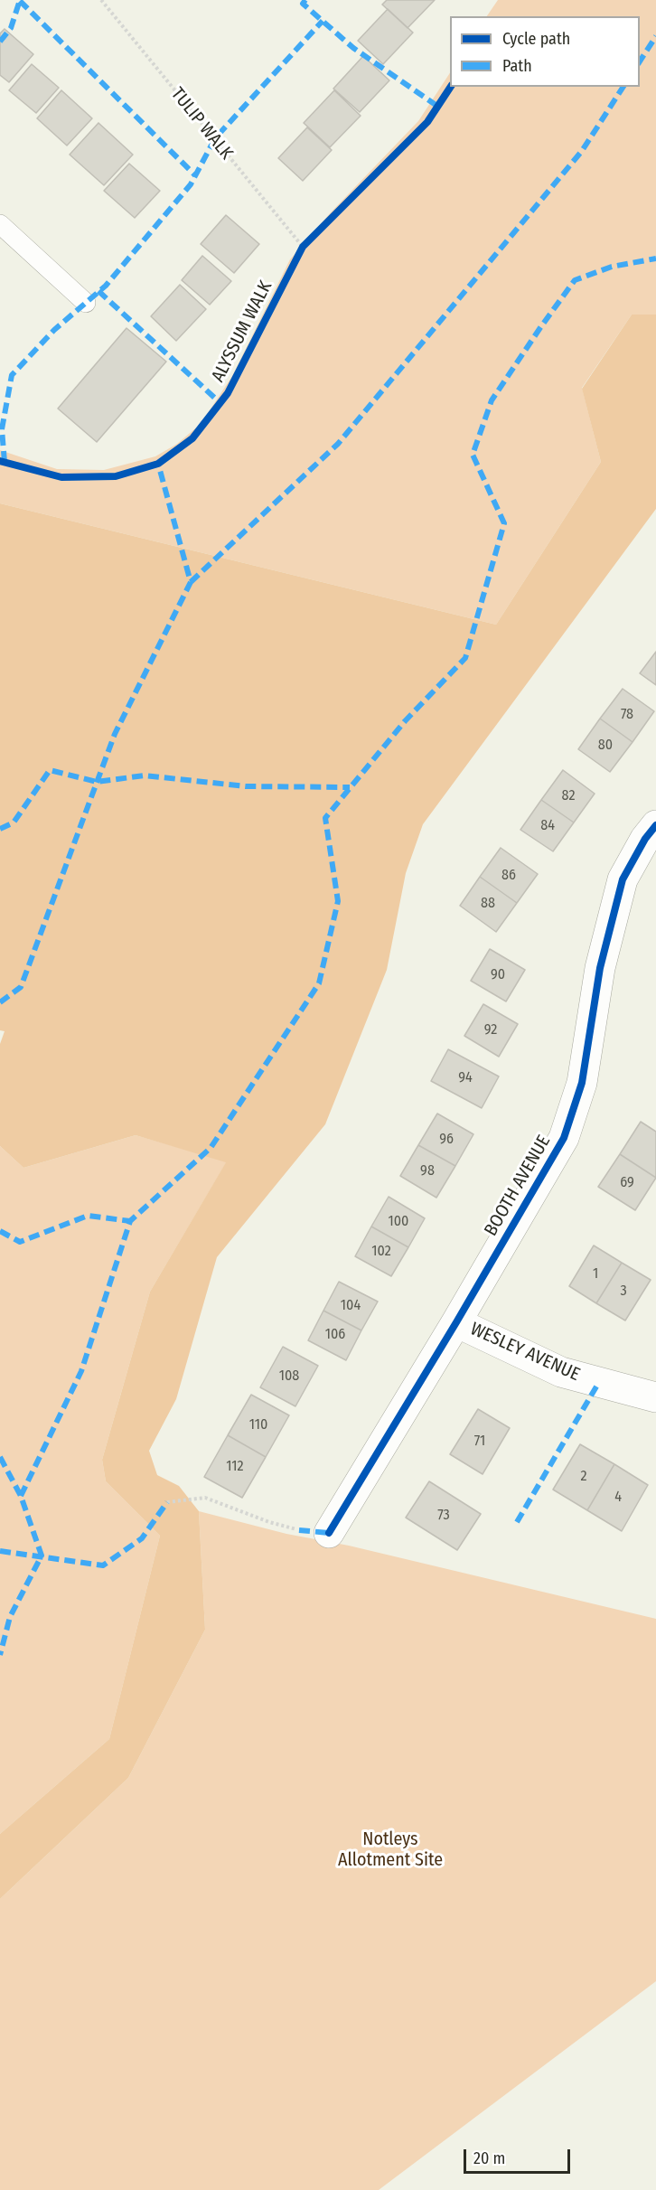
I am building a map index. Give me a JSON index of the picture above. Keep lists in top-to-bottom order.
{
  "streets": {
    "street": ["BOOTH AVENUE", "WESLEY AVENUE"],
    "path": ["TULIP WALK"],
    "cycle path": ["ALYSSUM WALK"]
  },
  "crossings": [
    ["BOOTH AVENUE", "WESLEY AVENUE"]
  ],
  "parks": ["Notleys Allotment Site"],
  "house_numbers": [
    "78",
    "80",
    "82",
    "84",
    "86",
    "88",
    "90",
    "92",
    "94",
    "96",
    "98",
    "69",
    "100",
    "102",
    "1",
    "3",
    "104",
    "106",
    "108",
    "110",
    "71",
    "112",
    "2",
    "4",
    "73"
  ],
  "legend": ["Cycle path", "Path"],
  "scale_bar": "20 m"
}
